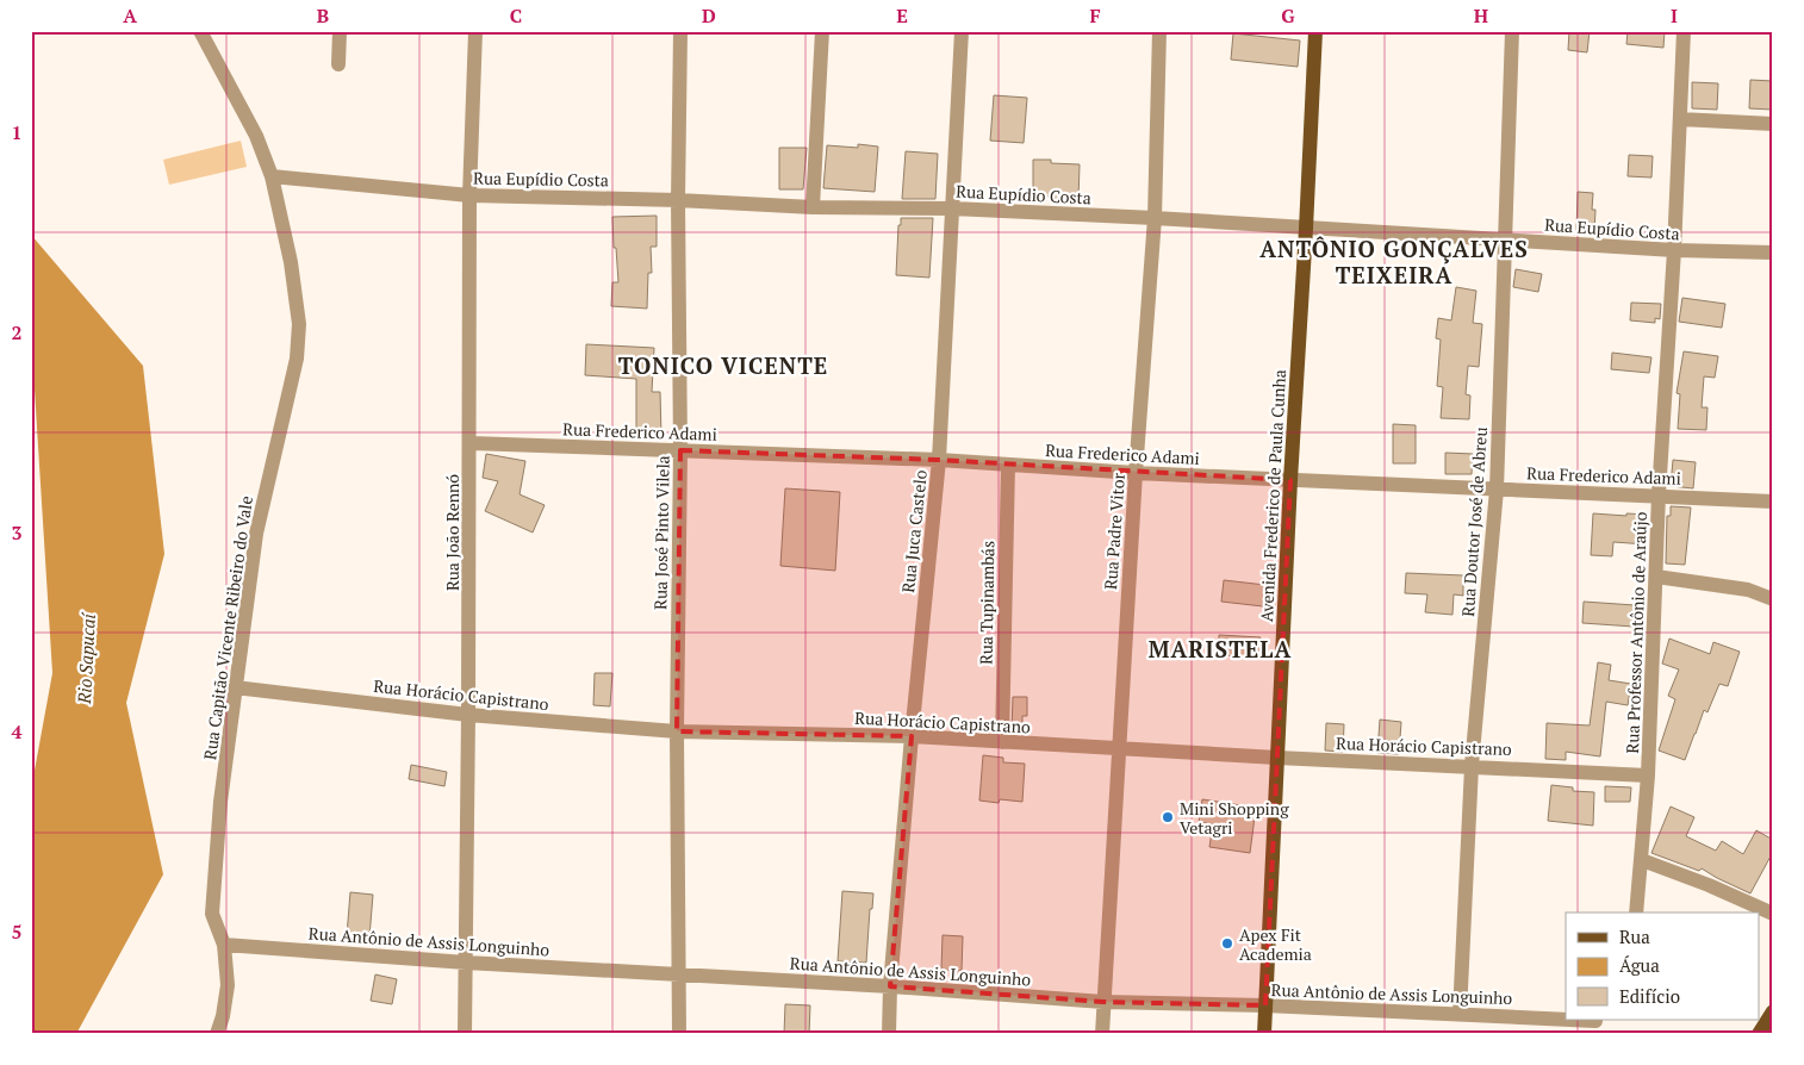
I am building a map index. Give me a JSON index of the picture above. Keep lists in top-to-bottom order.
{
  "streets": {
    "main road": ["Avenida Frederico de Paula Cunha"],
    "street": [
      "Rua Eupídio Costa",
      "Rua Frederico Adami",
      "Rua Doutor José de Abreu",
      "Rua Juca Castelo",
      "Rua Padre Vitor",
      "Rua João Rennó",
      "Rua José Pinto Vilela",
      "Rua Tupinambás",
      "Rua Capitão Vicente Ribeiro do Vale",
      "Rua Professor Antônio de Araújo",
      "Rua Horácio Capistrano",
      "Rua Antônio de Assis Longuinho"
    ]
  },
  "crossings": [
    ["Rua Eupídio Costa", "Avenida Frederico de Paula Cunha"],
    ["Rua Eupídio Costa", "Rua Doutor José de Abreu"],
    ["Rua Eupídio Costa", "Rua Juca Castelo"],
    ["Rua Eupídio Costa", "Rua Padre Vitor"],
    ["Rua Eupídio Costa", "Rua João Rennó"],
    ["Rua Eupídio Costa", "Rua José Pinto Vilela"],
    ["Rua Eupídio Costa", "Rua Capitão Vicente Ribeiro do Vale"],
    ["Rua Eupídio Costa", "Rua Professor Antônio de Araújo"],
    ["Rua Frederico Adami", "Avenida Frederico de Paula Cunha"],
    ["Rua Frederico Adami", "Rua Doutor José de Abreu"],
    ["Rua Frederico Adami", "Rua Juca Castelo"],
    ["Rua Frederico Adami", "Rua Padre Vitor"],
    ["Rua Frederico Adami", "Rua João Rennó"],
    ["Rua Frederico Adami", "Rua José Pinto Vilela"],
    ["Rua Frederico Adami", "Rua Tupinambás"],
    ["Rua Frederico Adami", "Rua Professor Antônio de Araújo"],
    ["Avenida Frederico de Paula Cunha", "Rua Horácio Capistrano"],
    ["Avenida Frederico de Paula Cunha", "Rua Antônio de Assis Longuinho"],
    ["Rua Doutor José de Abreu", "Rua Horácio Capistrano"],
    ["Rua Doutor José de Abreu", "Rua Antônio de Assis Longuinho"],
    ["Rua Juca Castelo", "Rua Horácio Capistrano"],
    ["Rua Juca Castelo", "Rua Antônio de Assis Longuinho"],
    ["Rua Padre Vitor", "Rua Horácio Capistrano"],
    ["Rua Padre Vitor", "Rua Antônio de Assis Longuinho"],
    ["Rua João Rennó", "Rua Horácio Capistrano"],
    ["Rua João Rennó", "Rua Antônio de Assis Longuinho"],
    ["Rua José Pinto Vilela", "Rua Horácio Capistrano"],
    ["Rua José Pinto Vilela", "Rua Antônio de Assis Longuinho"],
    ["Rua Tupinambás", "Rua Horácio Capistrano"],
    ["Rua Capitão Vicente Ribeiro do Vale", "Rua Horácio Capistrano"],
    ["Rua Capitão Vicente Ribeiro do Vale", "Rua Antônio de Assis Longuinho"],
    ["Rua Professor Antônio de Araújo", "Rua Horácio Capistrano"]
  ],
  "districts": ["ANTÔNIO GONÇALVES TEIXEIRA", "TONICO VICENTE", "MARISTELA"],
  "water": ["Rio Sapucaí"],
  "places": ["Mini Shopping Vetagri", "Apex Fit Academia"],
  "legend": ["Rua", "Água", "Edifício"],
  "grid": {
    "columns": [
      "A",
      "B",
      "C",
      "D",
      "E",
      "F",
      "G",
      "H",
      "I"
    ],
    "rows": [
      "1",
      "2",
      "3",
      "4",
      "5"
    ]
  }
}
